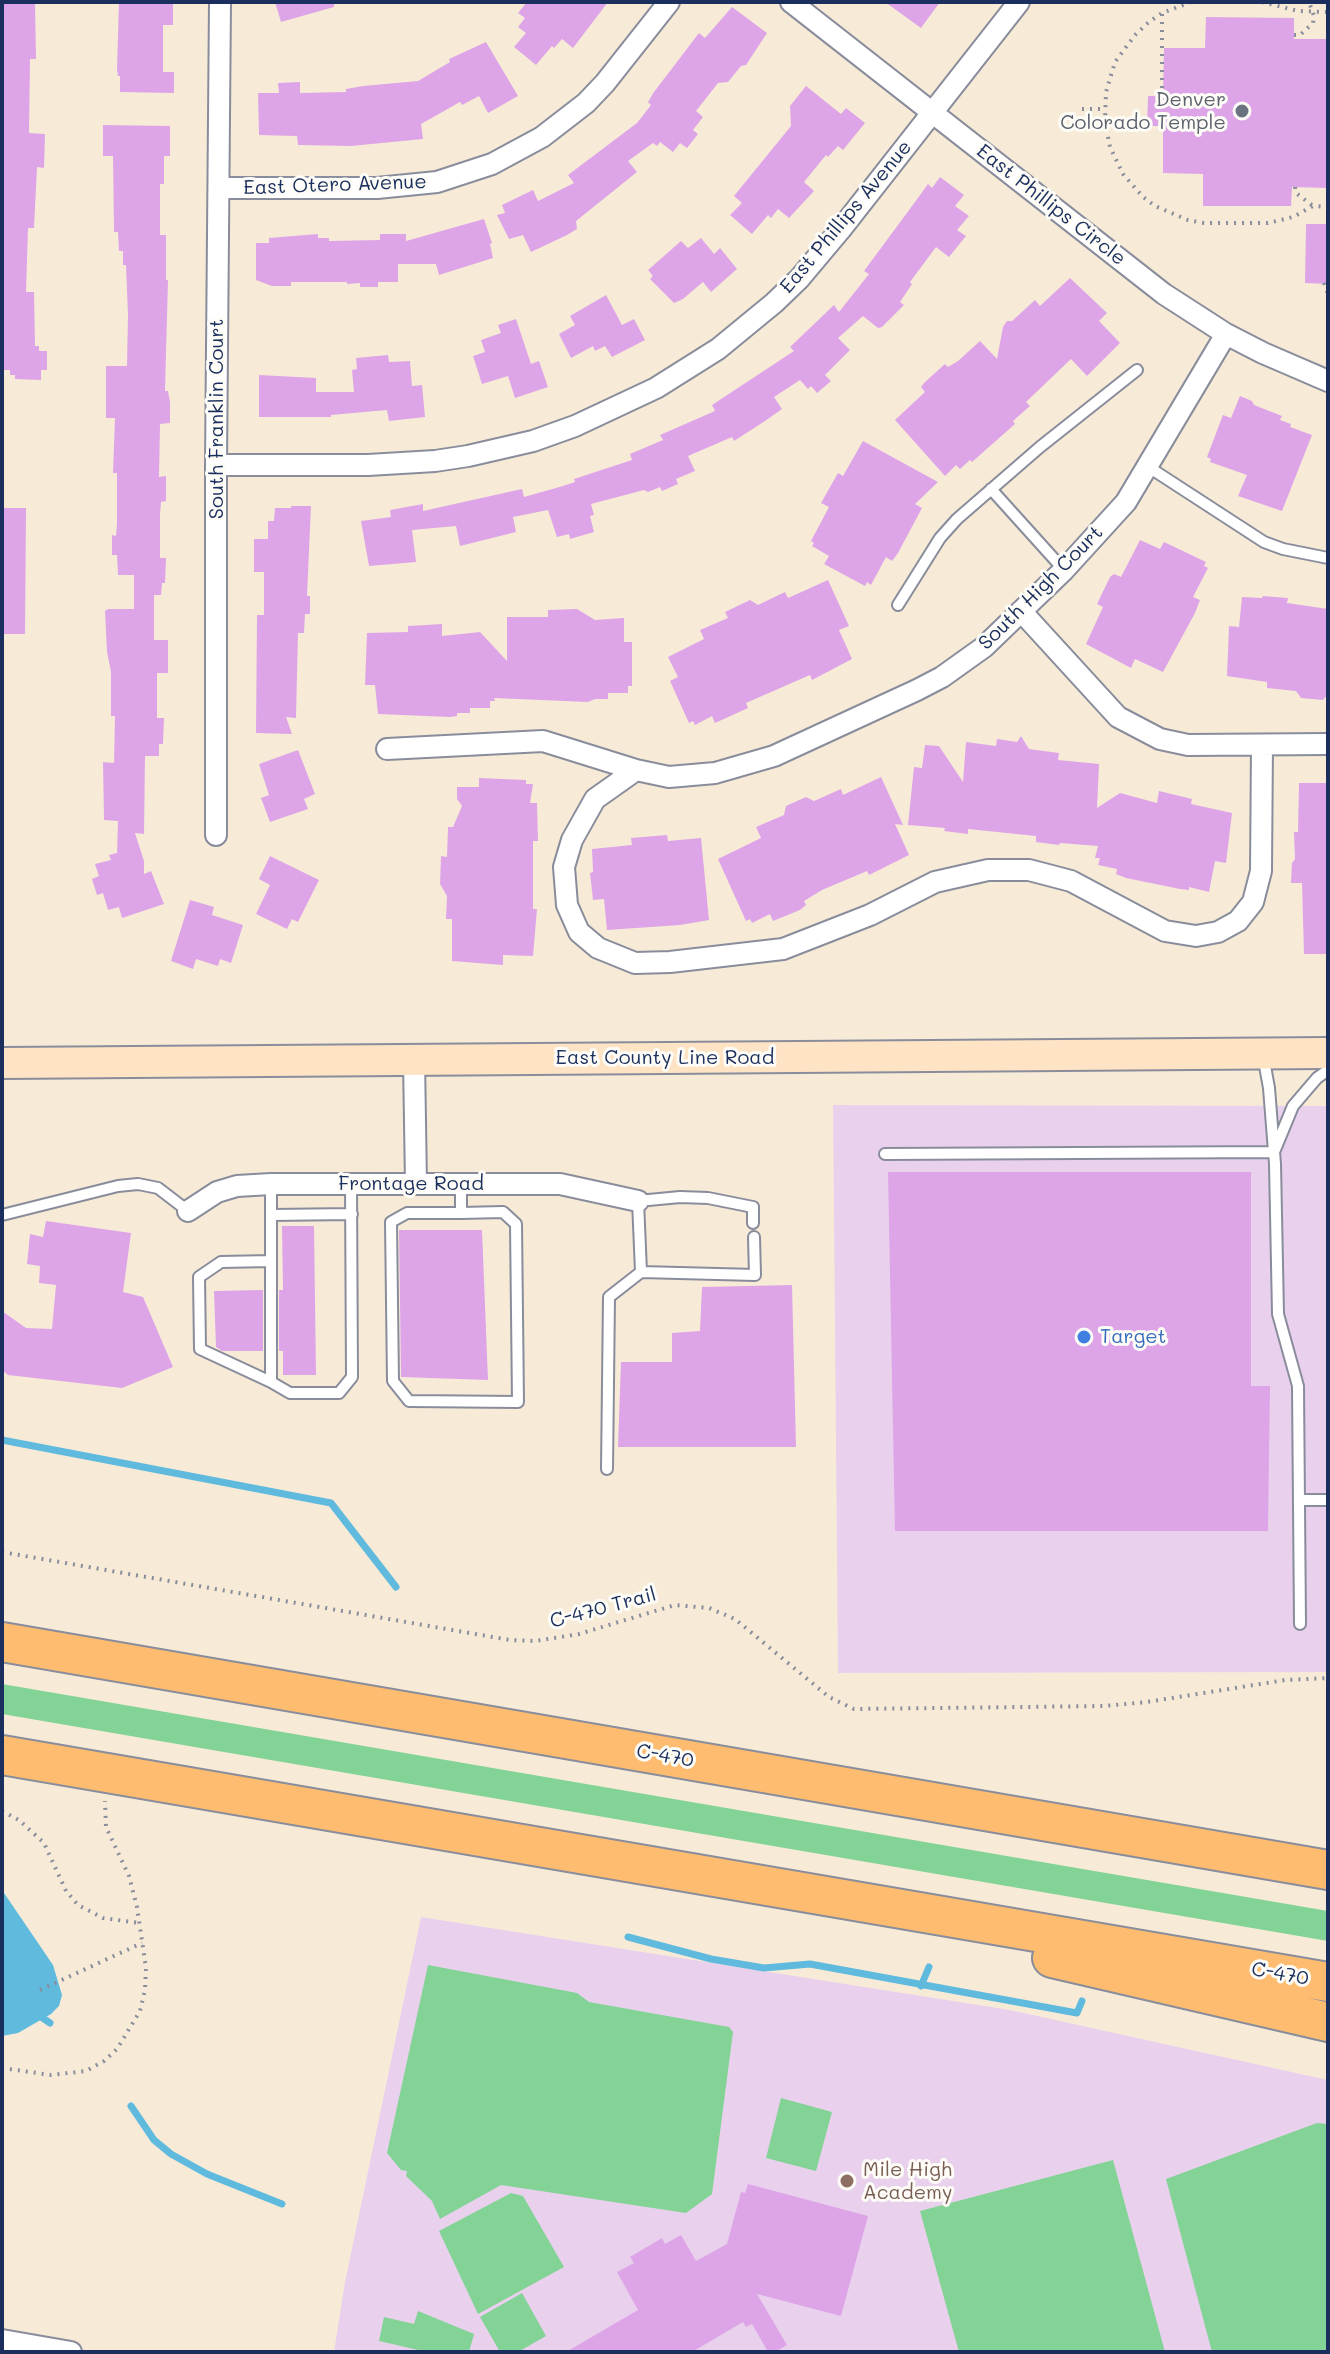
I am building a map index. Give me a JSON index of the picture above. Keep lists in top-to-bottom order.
{
  "streets": {
    "highway": ["C-470"],
    "main road": ["East County Line Road"],
    "street": [
      "East Otero Avenue",
      "East Phillips Circle",
      "East Phillips Avenue",
      "South Franklin Court",
      "South High Court",
      "Frontage Road"
    ],
    "path": ["C-470 Trail"]
  },
  "crossings": [
    ["East Otero Avenue", "South Franklin Court"],
    ["East Phillips Circle", "East Phillips Avenue"],
    ["East Phillips Circle", "South High Court"],
    ["East Phillips Avenue", "South Franklin Court"]
  ],
  "places": ["Denver Colorado Temple", "Target", "Mile High Academy"]
}
